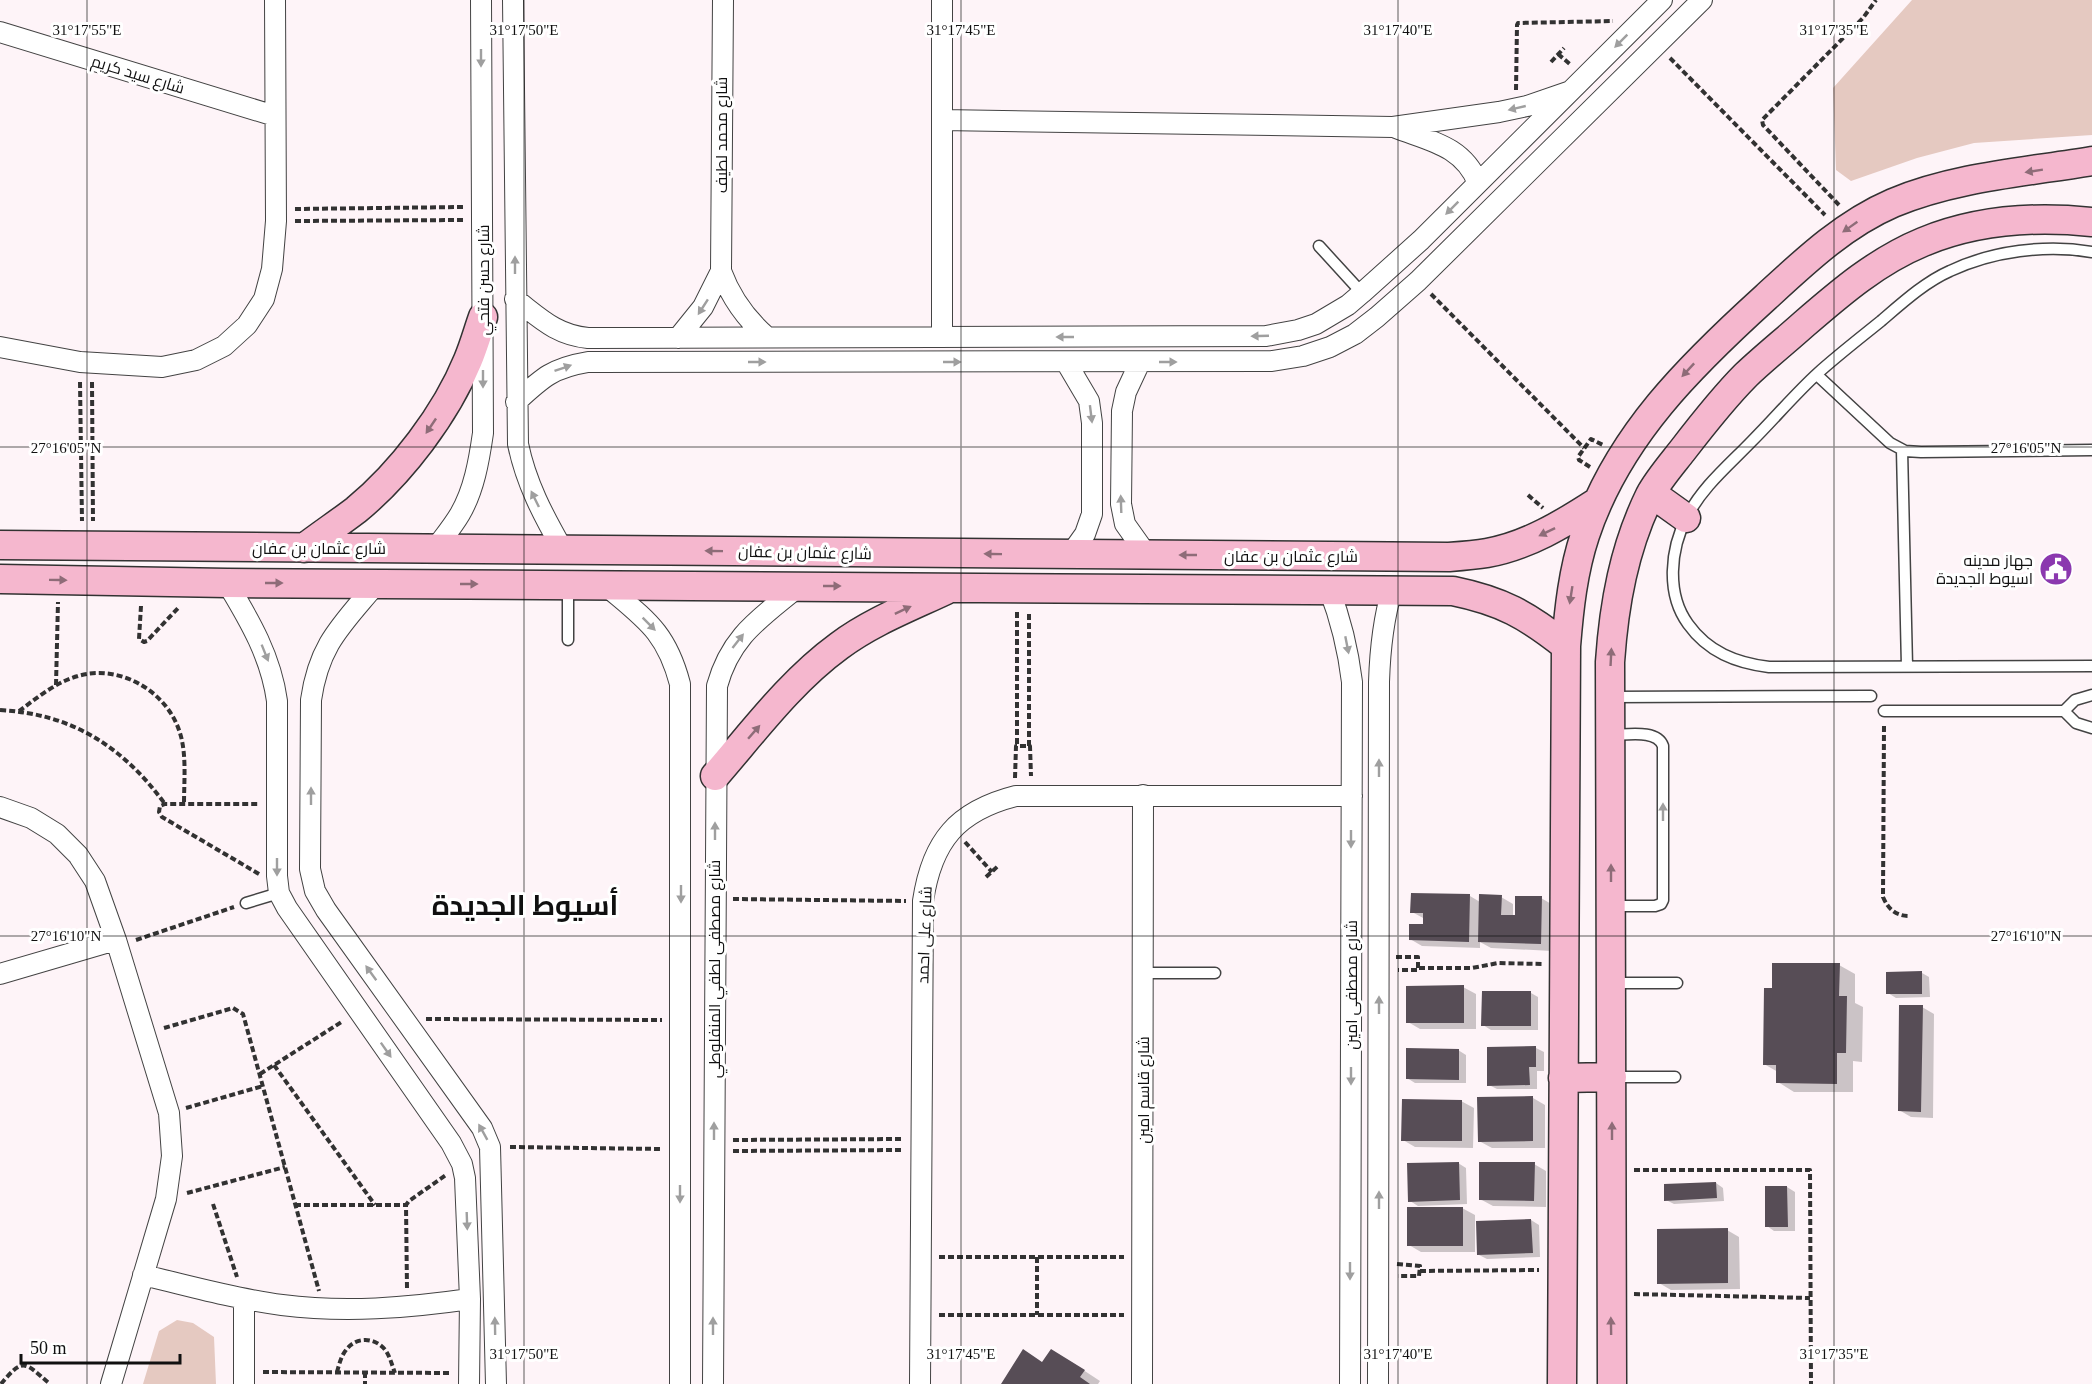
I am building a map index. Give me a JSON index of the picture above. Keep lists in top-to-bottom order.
{
  "streets": {
    "street": [
      "شارع سيد كريم",
      "شارع محمد لطيف",
      "شارع حسن فتحي",
      "شارع عثمان بن عفان",
      "شارع على احمد",
      "شارع مصطفى لطفي المنفلوطي",
      "شارع مصطفى امين",
      "شارع قاسم امين"
    ]
  },
  "crossings": [
    ["شارع حسن فتحي", "شارع عثمان بن عفان"],
    ["شارع عثمان بن عفان", "شارع مصطفى لطفي المنفلوطي"],
    ["شارع عثمان بن عفان", "شارع مصطفى امين"],
    ["شارع على احمد", "شارع مصطفى امين"],
    ["شارع على احمد", "شارع قاسم امين"]
  ],
  "districts": ["أسيوط الجديدة"],
  "places": {
    "public building": ["جهاز مدينه اسيوط الجديدة"]
  },
  "scale_bar": "50 m",
  "coordinates": [
    "31°17'55\"E",
    "31°17'50\"E",
    "31°17'45\"E",
    "31°17'40\"E",
    "31°17'35\"E",
    "27°16'05\"N",
    "27°16'10\"N"
  ]
}
